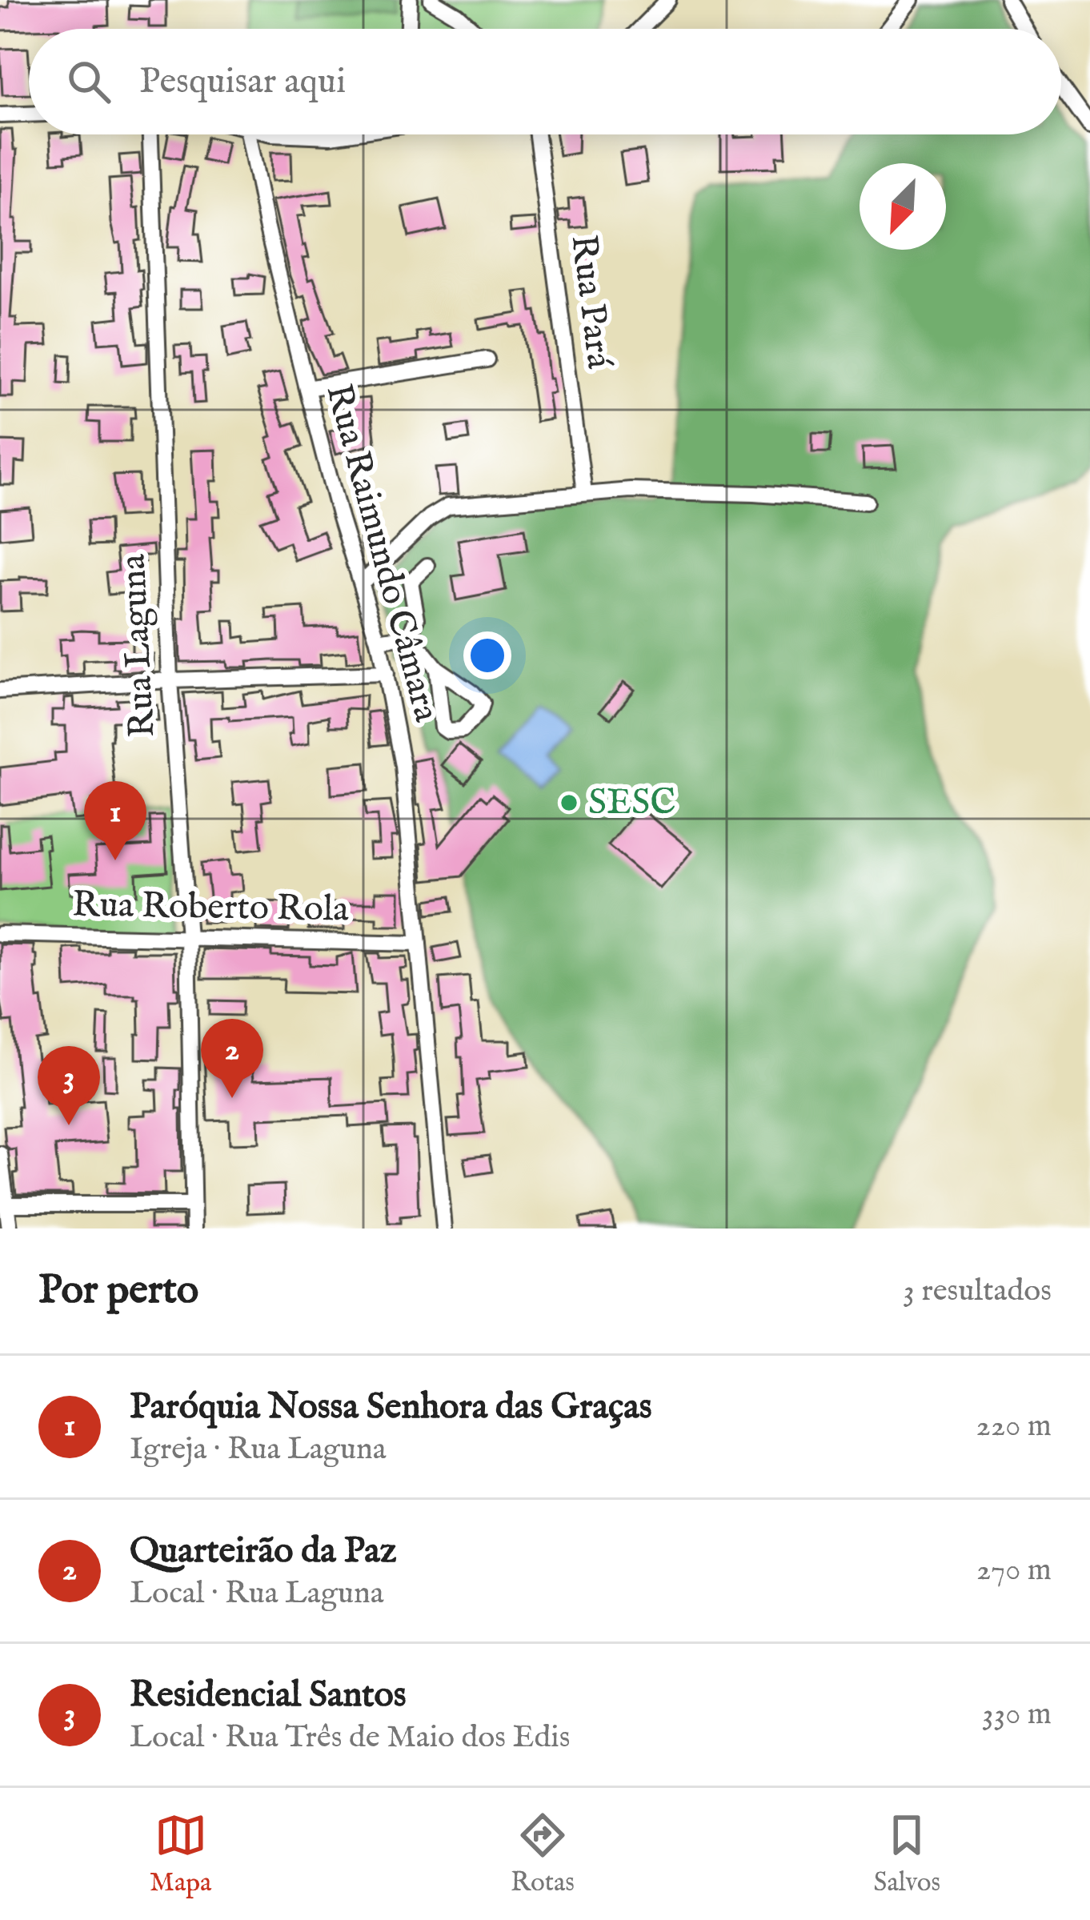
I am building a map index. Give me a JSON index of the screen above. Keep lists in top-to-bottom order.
{
  "streets": {
    "street": [
      "Rua Pará",
      "Rua Raimundo Câmara",
      "Rua Laguna",
      "Rua Roberto Rola"
    ]
  },
  "crossings": [
    ["Rua Raimundo Câmara", "Rua Roberto Rola"],
    ["Rua Laguna", "Rua Roberto Rola"]
  ],
  "places": ["SESC"],
  "north": "bottom left",
  "page": {
    "search": "Pesquisar aqui",
    "pins": ["1", "2", "3"],
    "heading": ["Por perto", "3 resultados"],
    "list": [
      {
        "mark": "1",
        "name": "Paróquia Nossa Senhora das Graças",
        "note": "Igreja · Rua Laguna",
        "value": "220 m"
      },
      {
        "mark": "2",
        "name": "Quarteirão da Paz",
        "note": "Local · Rua Laguna",
        "value": "270 m"
      },
      {
        "mark": "3",
        "name": "Residencial Santos",
        "note": "Local · Rua Três de Maio dos Edis",
        "value": "330 m"
      }
    ],
    "nav": ["Mapa", "Rotas", "Salvos"]
  }
}
